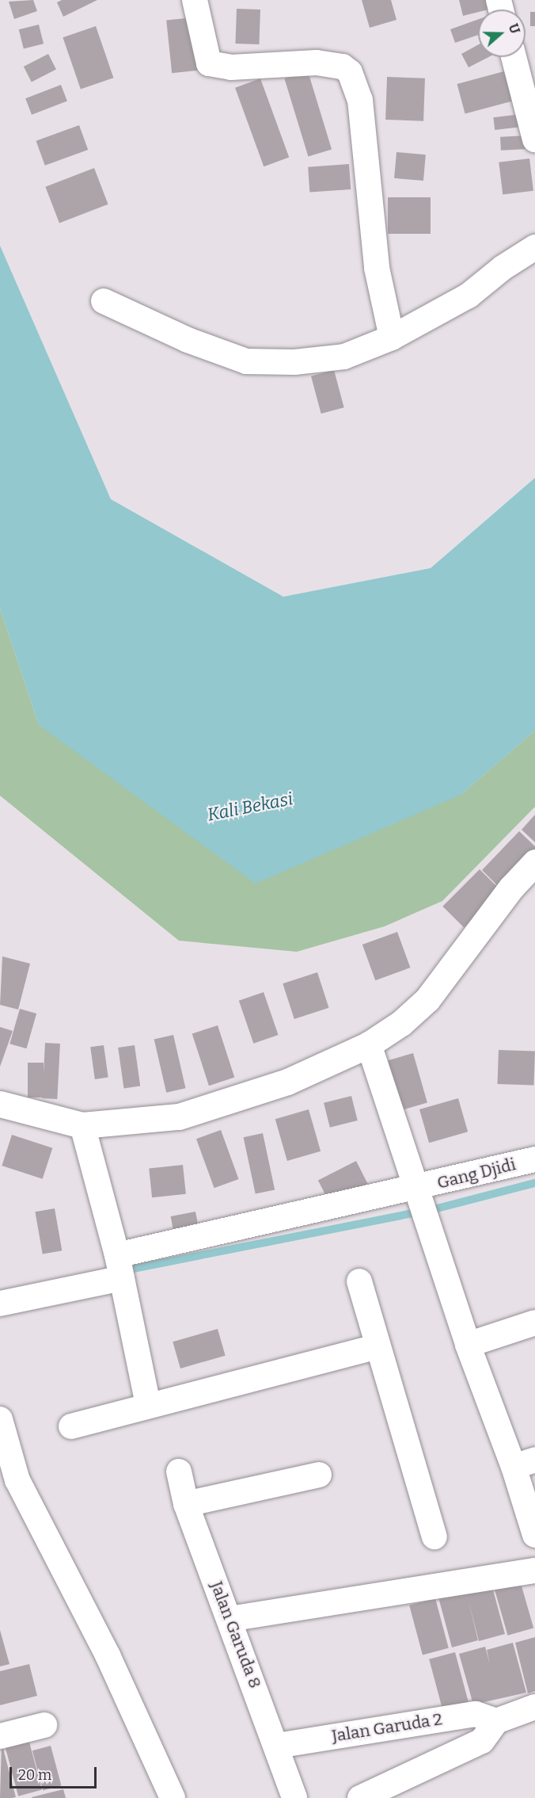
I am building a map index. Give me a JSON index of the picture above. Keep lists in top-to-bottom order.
{
  "streets": {
    "street": ["Gang Djidi", "Jalan Garuda 8", "Jalan Garuda 2"]
  },
  "crossings": [
    ["Jalan Garuda 8", "Jalan Garuda 2"]
  ],
  "water": ["Kali Bekasi"],
  "scale_bar": "20 m",
  "north": "right"
}
